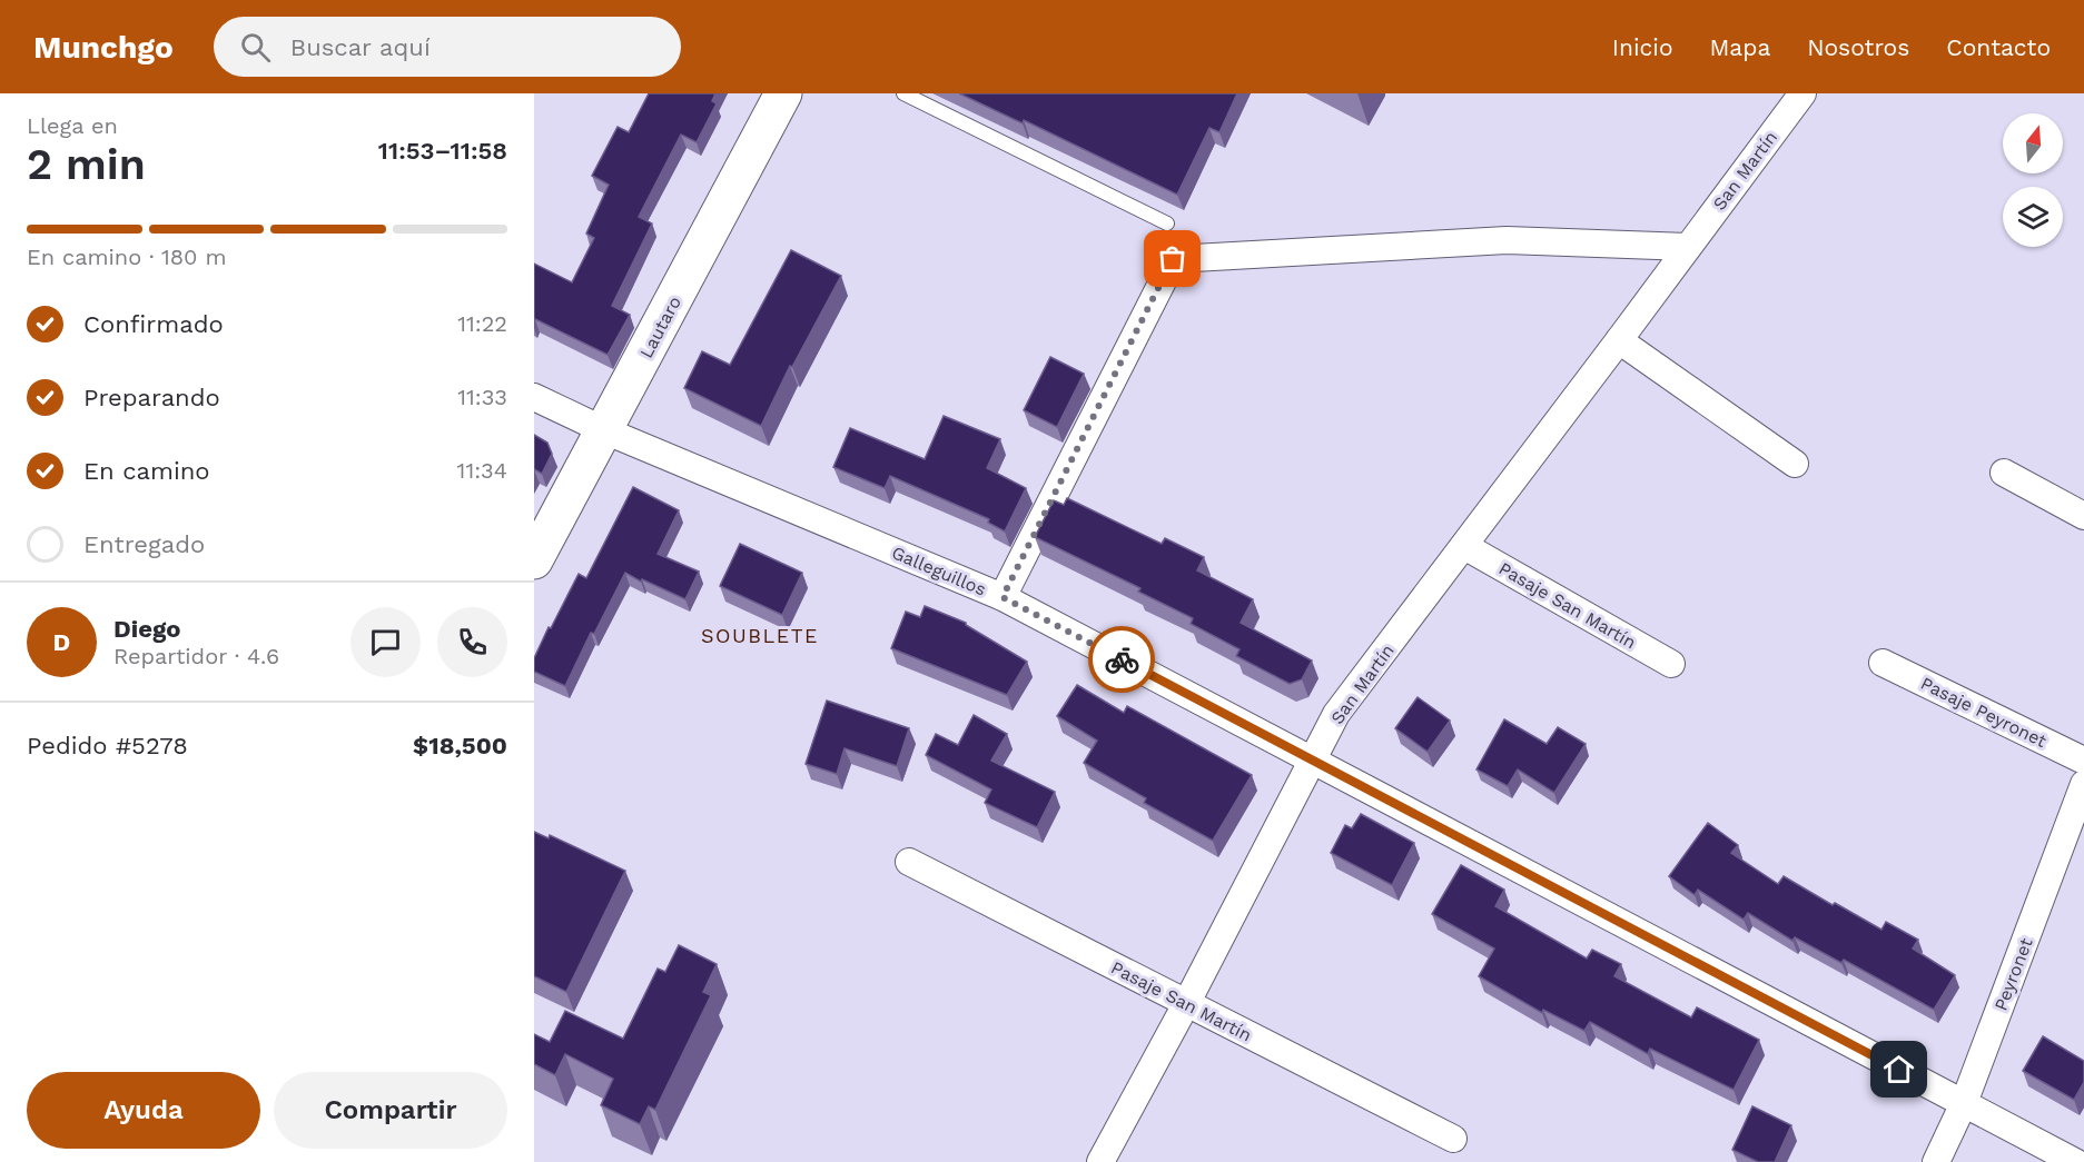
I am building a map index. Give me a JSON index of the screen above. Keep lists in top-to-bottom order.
{
  "streets": {
    "main road": ["Lautaro"],
    "street": [
      "San Martín",
      "Galleguillos",
      "Pasaje San Martín",
      "Pasaje Peyronet",
      "Peyronet"
    ]
  },
  "crossings": [
    ["San Martín", "Galleguillos"],
    ["San Martín", "Pasaje San Martín"],
    ["Lautaro", "Galleguillos"],
    ["Galleguillos", "Peyronet"]
  ],
  "districts": ["SOUBLETE"],
  "north": "top",
  "page": {
    "header": "Munchgo",
    "search": "Buscar aquí",
    "nav": [
      "Inicio",
      "Mapa",
      "Nosotros",
      "Contacto"
    ],
    "heading": ["2 min", "Llega en", "11:53–11:58"],
    "panel": [
      "Diego",
      "Repartidor · 4.6",
      "Pedido #5278",
      "$18,500"
    ],
    "bar": "En camino · 180 m",
    "list": [
      ["Confirmado", "11:22"],
      ["Preparando", "11:33"],
      ["En camino", "11:34"],
      "Entregado"
    ],
    "round": "D",
    "buttons": ["Ayuda", "Compartir"]
  }
}
